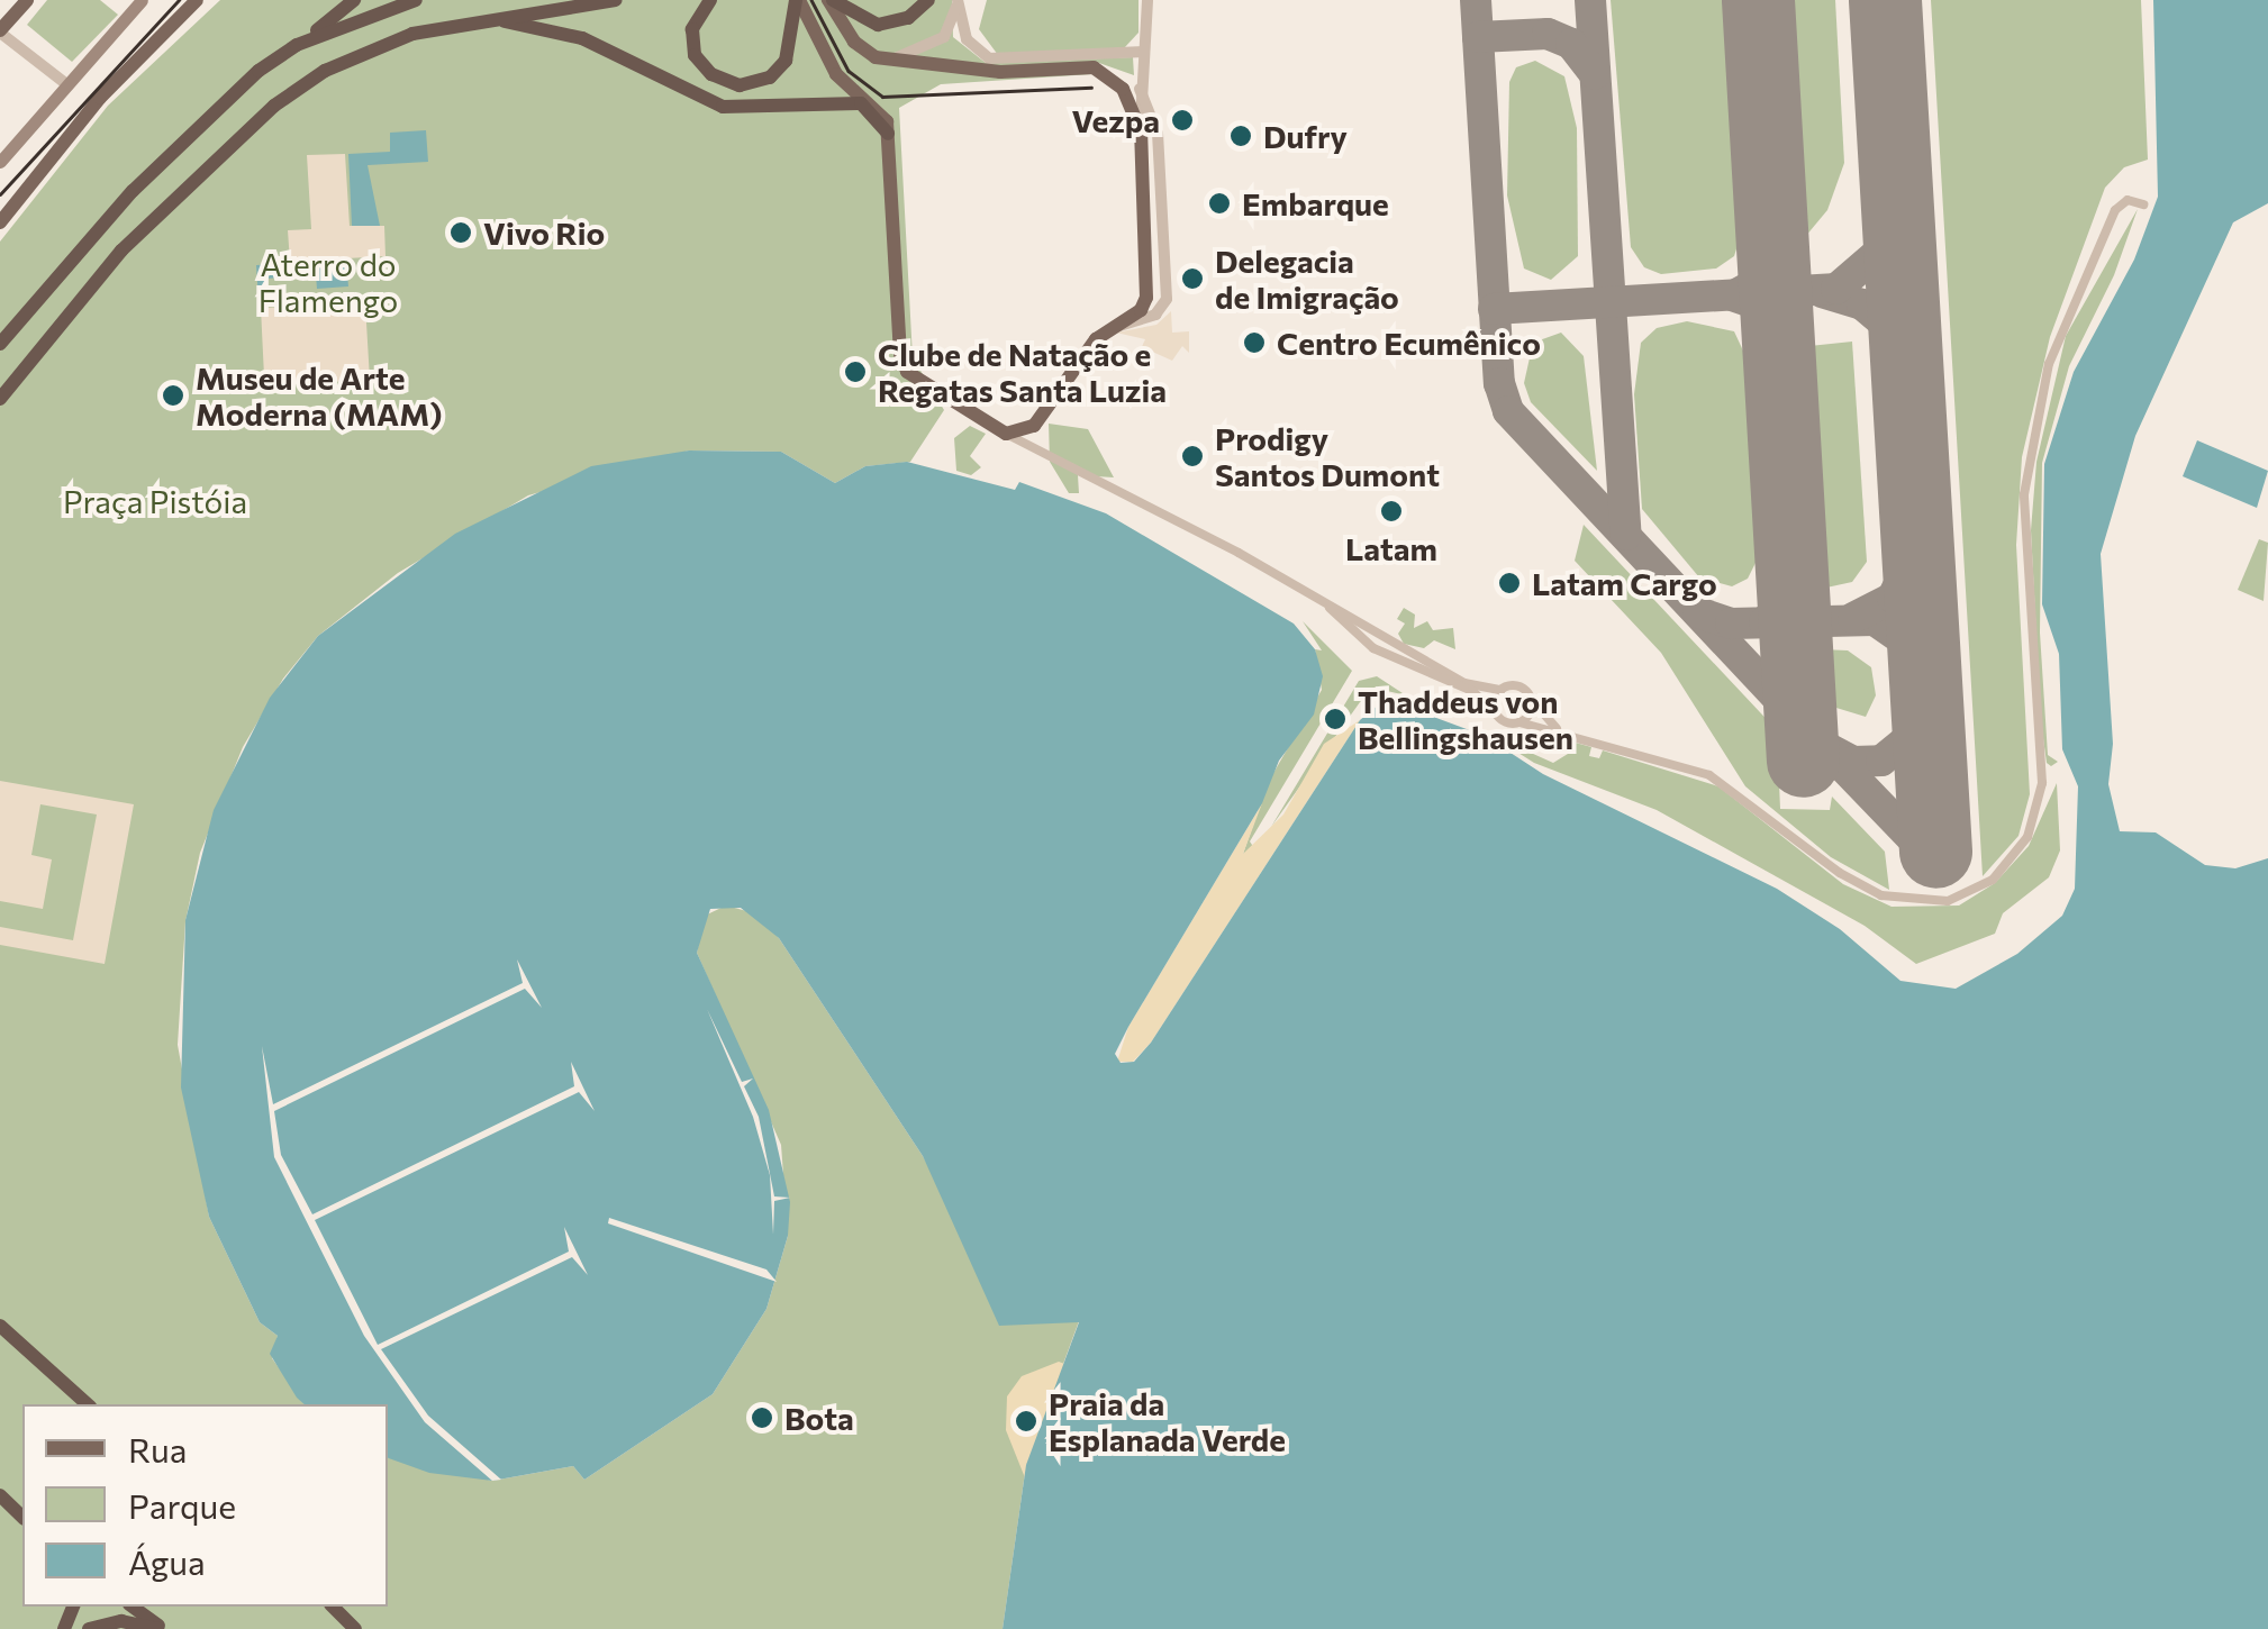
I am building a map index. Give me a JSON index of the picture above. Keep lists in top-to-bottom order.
{
  "parks": ["Aterro do Flamengo", "Praça Pistóia"],
  "places": [
    "Vezpa",
    "Dufry",
    "Embarque",
    "Vivo Rio",
    "Delegacia de Imigração",
    "Centro Ecumênico",
    "Clube de Natação e Regatas Santa Luzia",
    "Museu de Arte Moderna (MAM)",
    "Prodigy Santos Dumont",
    "Latam",
    "Latam Cargo",
    "Thaddeus von Bellingshausen",
    "Bota",
    "Praia da Esplanada Verde"
  ],
  "legend": ["Rua", "Parque", "Água"]
}
